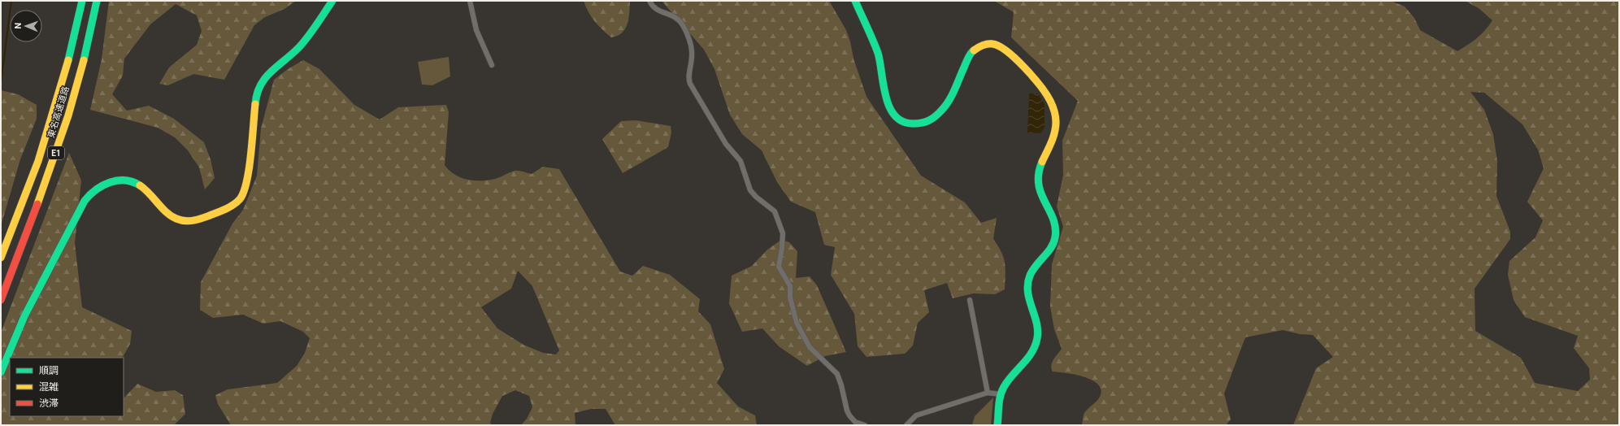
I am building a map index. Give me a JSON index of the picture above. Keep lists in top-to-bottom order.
{
  "streets": {
    "main road": ["東名高速道路", "E1"]
  },
  "legend": ["順調", "混雑", "渋滞"],
  "north": "left"
}
